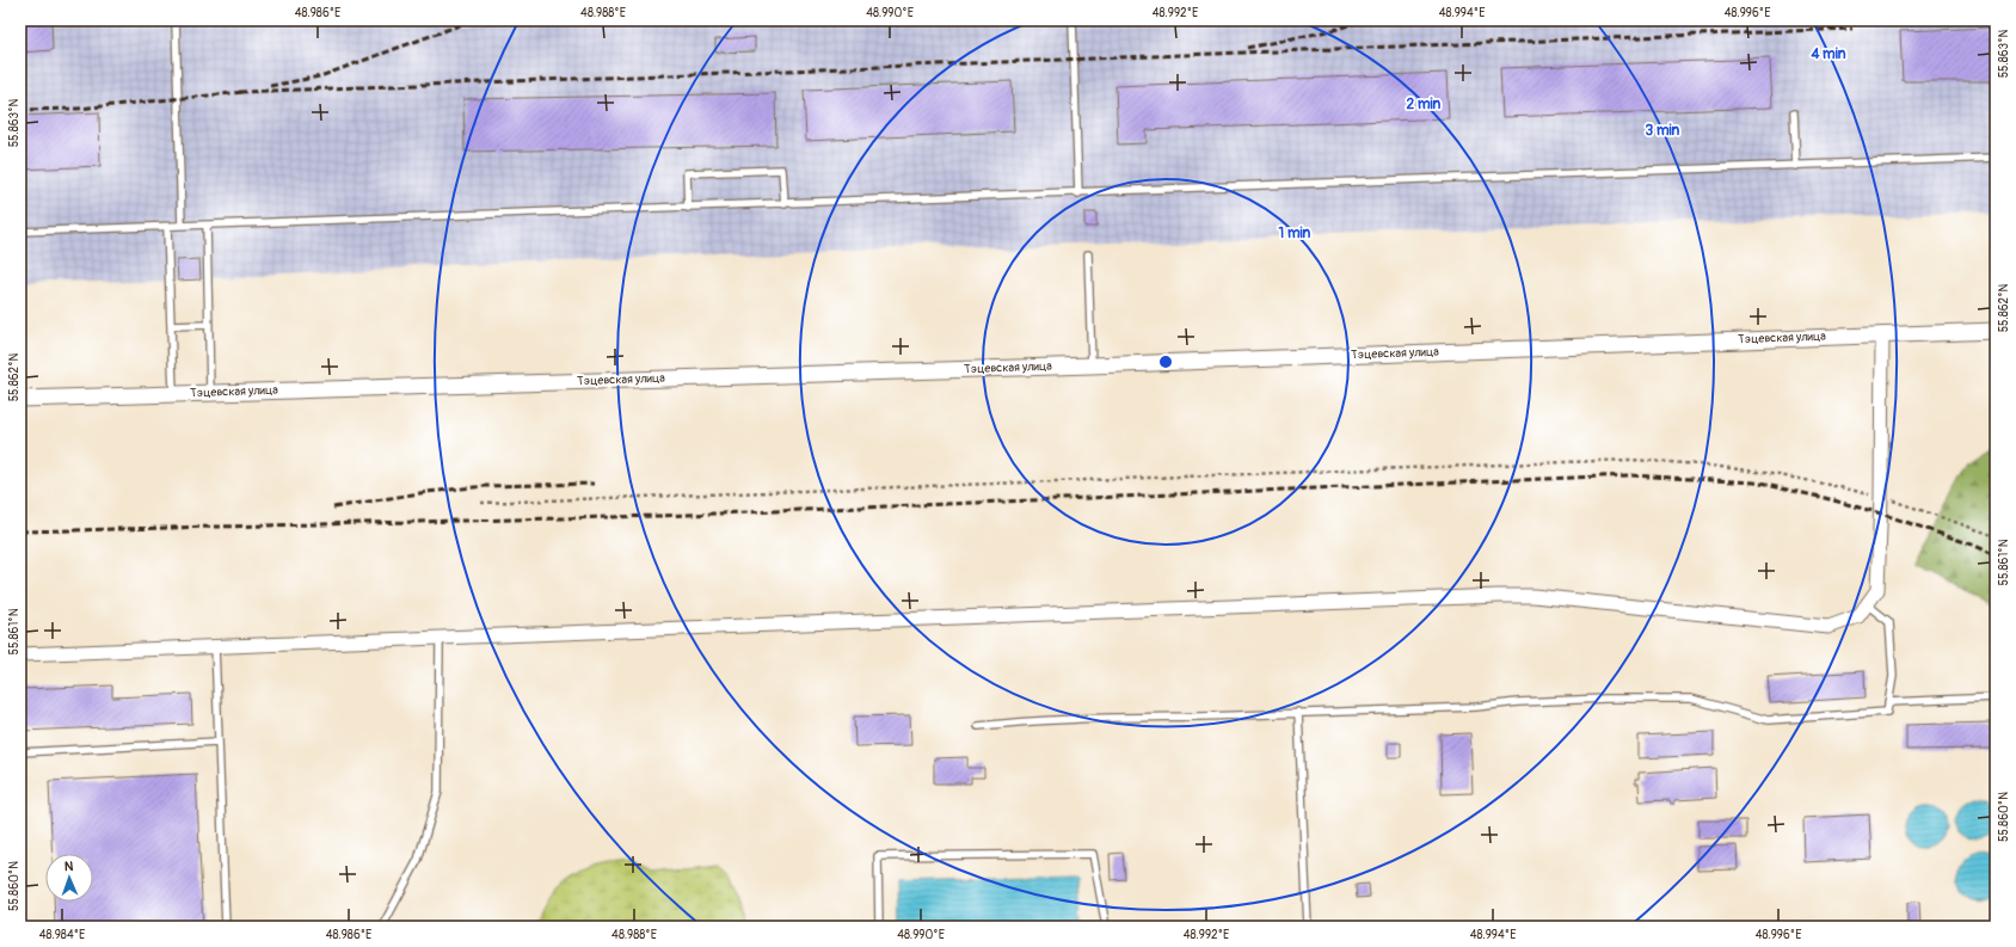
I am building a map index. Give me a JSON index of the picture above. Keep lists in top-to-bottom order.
{
  "streets": {
    "street": ["Тэцевская улица"]
  },
  "north": "top",
  "coordinates": [
    "48.986°E",
    "48.988°E",
    "48.990°E",
    "48.992°E",
    "48.994°E",
    "48.996°E",
    "55.863°N",
    "55.862°N",
    "55.861°N",
    "55.860°N",
    "48.984°E"
  ],
  "rings": [
    "4 min",
    "2 min",
    "3 min",
    "1 min"
  ]
}
